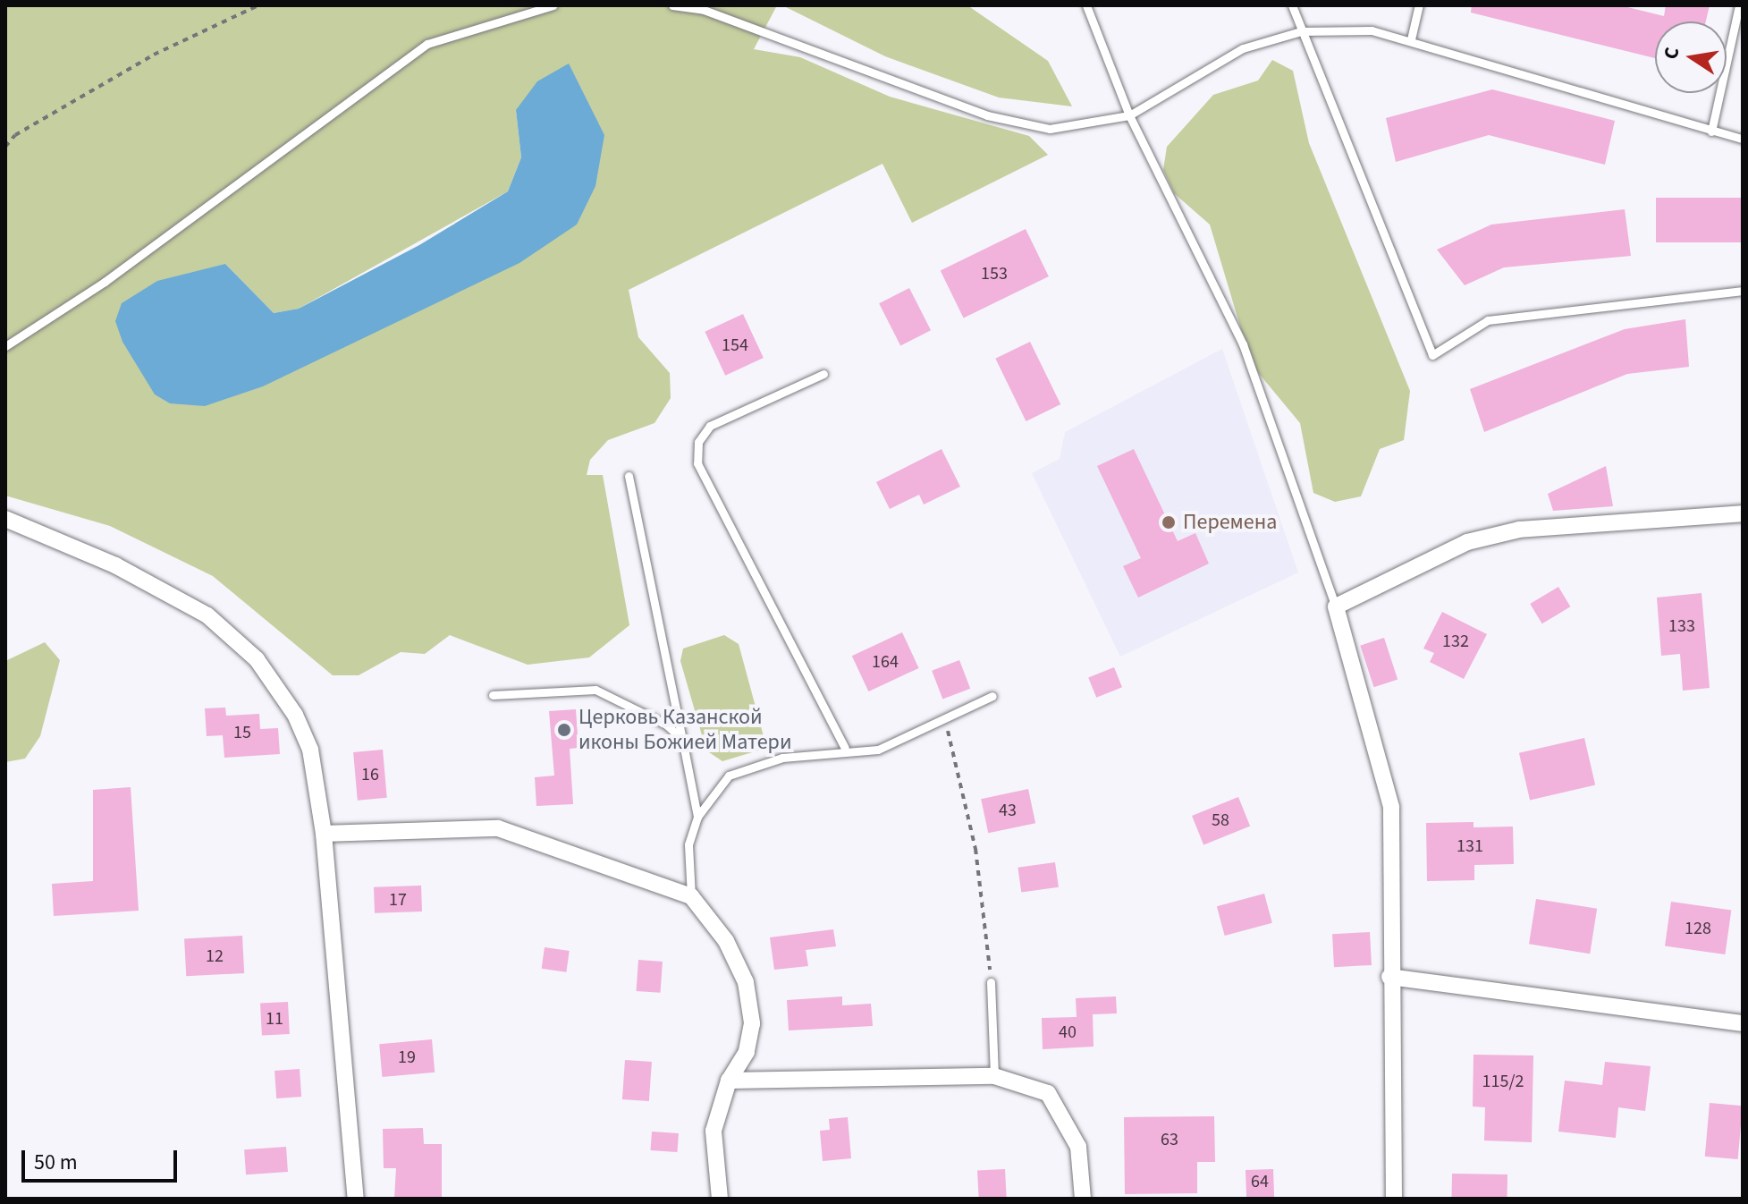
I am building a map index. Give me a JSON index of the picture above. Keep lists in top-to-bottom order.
{
  "places": ["Перемена", "Церковь Казанской иконы Божией Матери"],
  "house_numbers": [
    "153",
    "154",
    "133",
    "132",
    "164",
    "15",
    "16",
    "43",
    "58",
    "131",
    "17",
    "128",
    "12",
    "11",
    "40",
    "19",
    "115/2",
    "63",
    "64"
  ],
  "scale_bar": "50 m",
  "north": "left"
}
